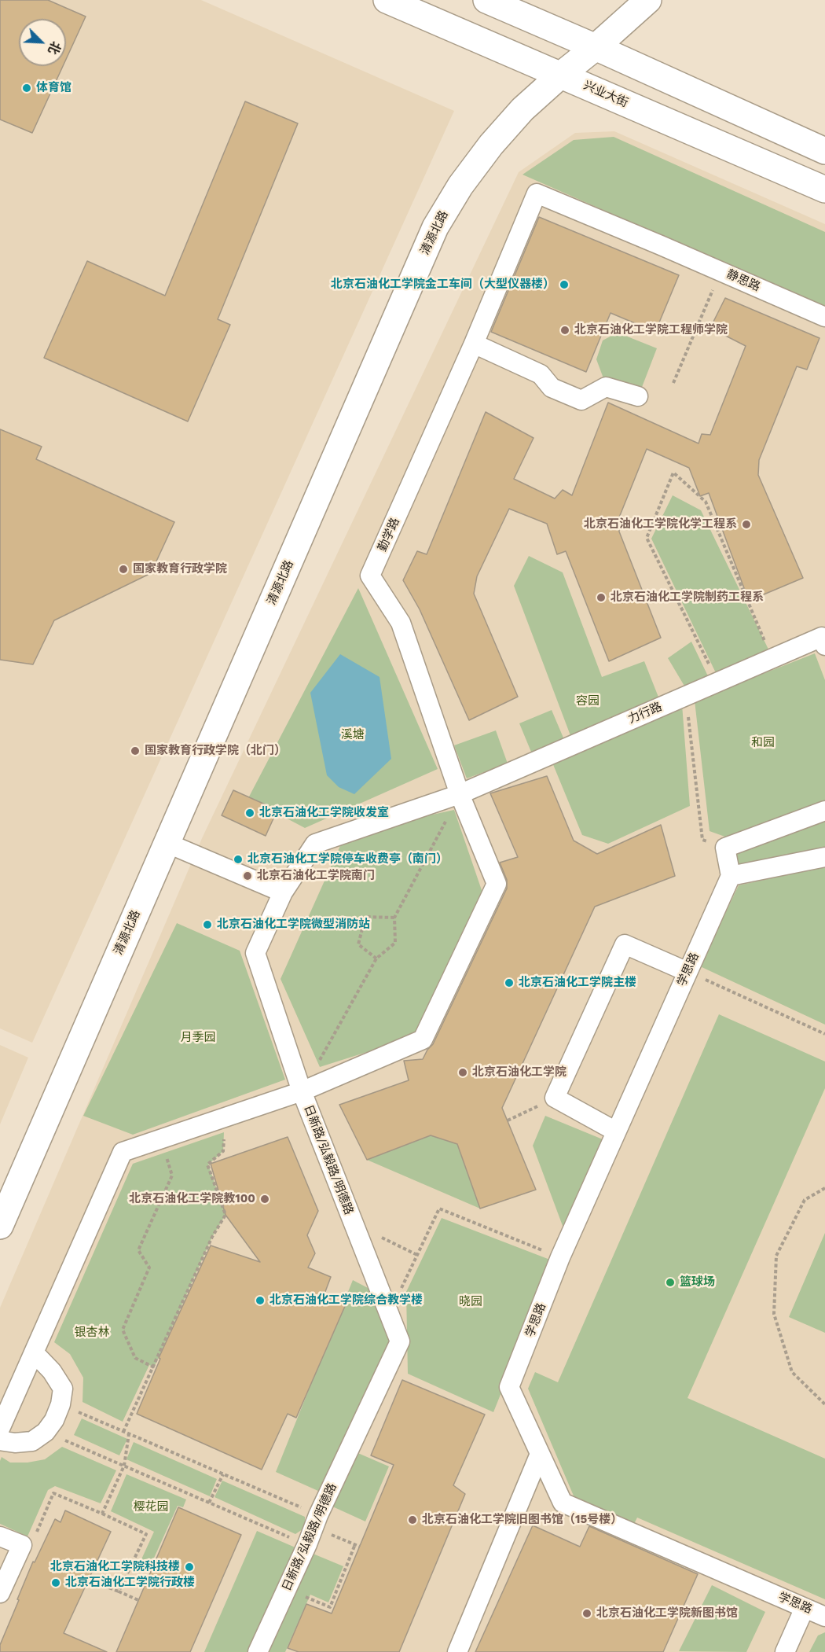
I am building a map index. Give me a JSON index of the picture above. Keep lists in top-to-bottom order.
{
  "streets": {
    "street": [
      "兴业大街",
      "清源北路",
      "静思路",
      "勤学路",
      "力行路",
      "学思路",
      "日新路/弘毅路/明德路"
    ]
  },
  "crossings": [
    ["兴业大街", "清源北路"],
    ["静思路", "勤学路"],
    ["勤学路", "力行路"],
    ["力行路", "日新路/弘毅路/明德路"]
  ],
  "parks": [
    "容园",
    "溪塘",
    "和园",
    "月季园",
    "晓园",
    "银杏林",
    "樱花园"
  ],
  "places": [
    "体育馆",
    "北京石油化工学院金工车间（大型仪器楼）",
    "北京石油化工学院工程师学院",
    "北京石油化工学院化学工程系",
    "国家教育行政学院",
    "北京石油化工学院制药工程系",
    "国家教育行政学院（北门）",
    "北京石油化工学院收发室",
    "北京石油化工学院停车收费亭（南门）",
    "北京石油化工学院南门",
    "北京石油化工学院微型消防站",
    "北京石油化工学院主楼",
    "北京石油化工学院",
    "北京石油化工学院教100",
    "篮球场",
    "北京石油化工学院综合教学楼",
    "北京石油化工学院旧图书馆（15号楼）",
    "北京石油化工学院科技楼",
    "北京石油化工学院行政楼",
    "北京石油化工学院新图书馆"
  ],
  "north": "bottom right"
}
